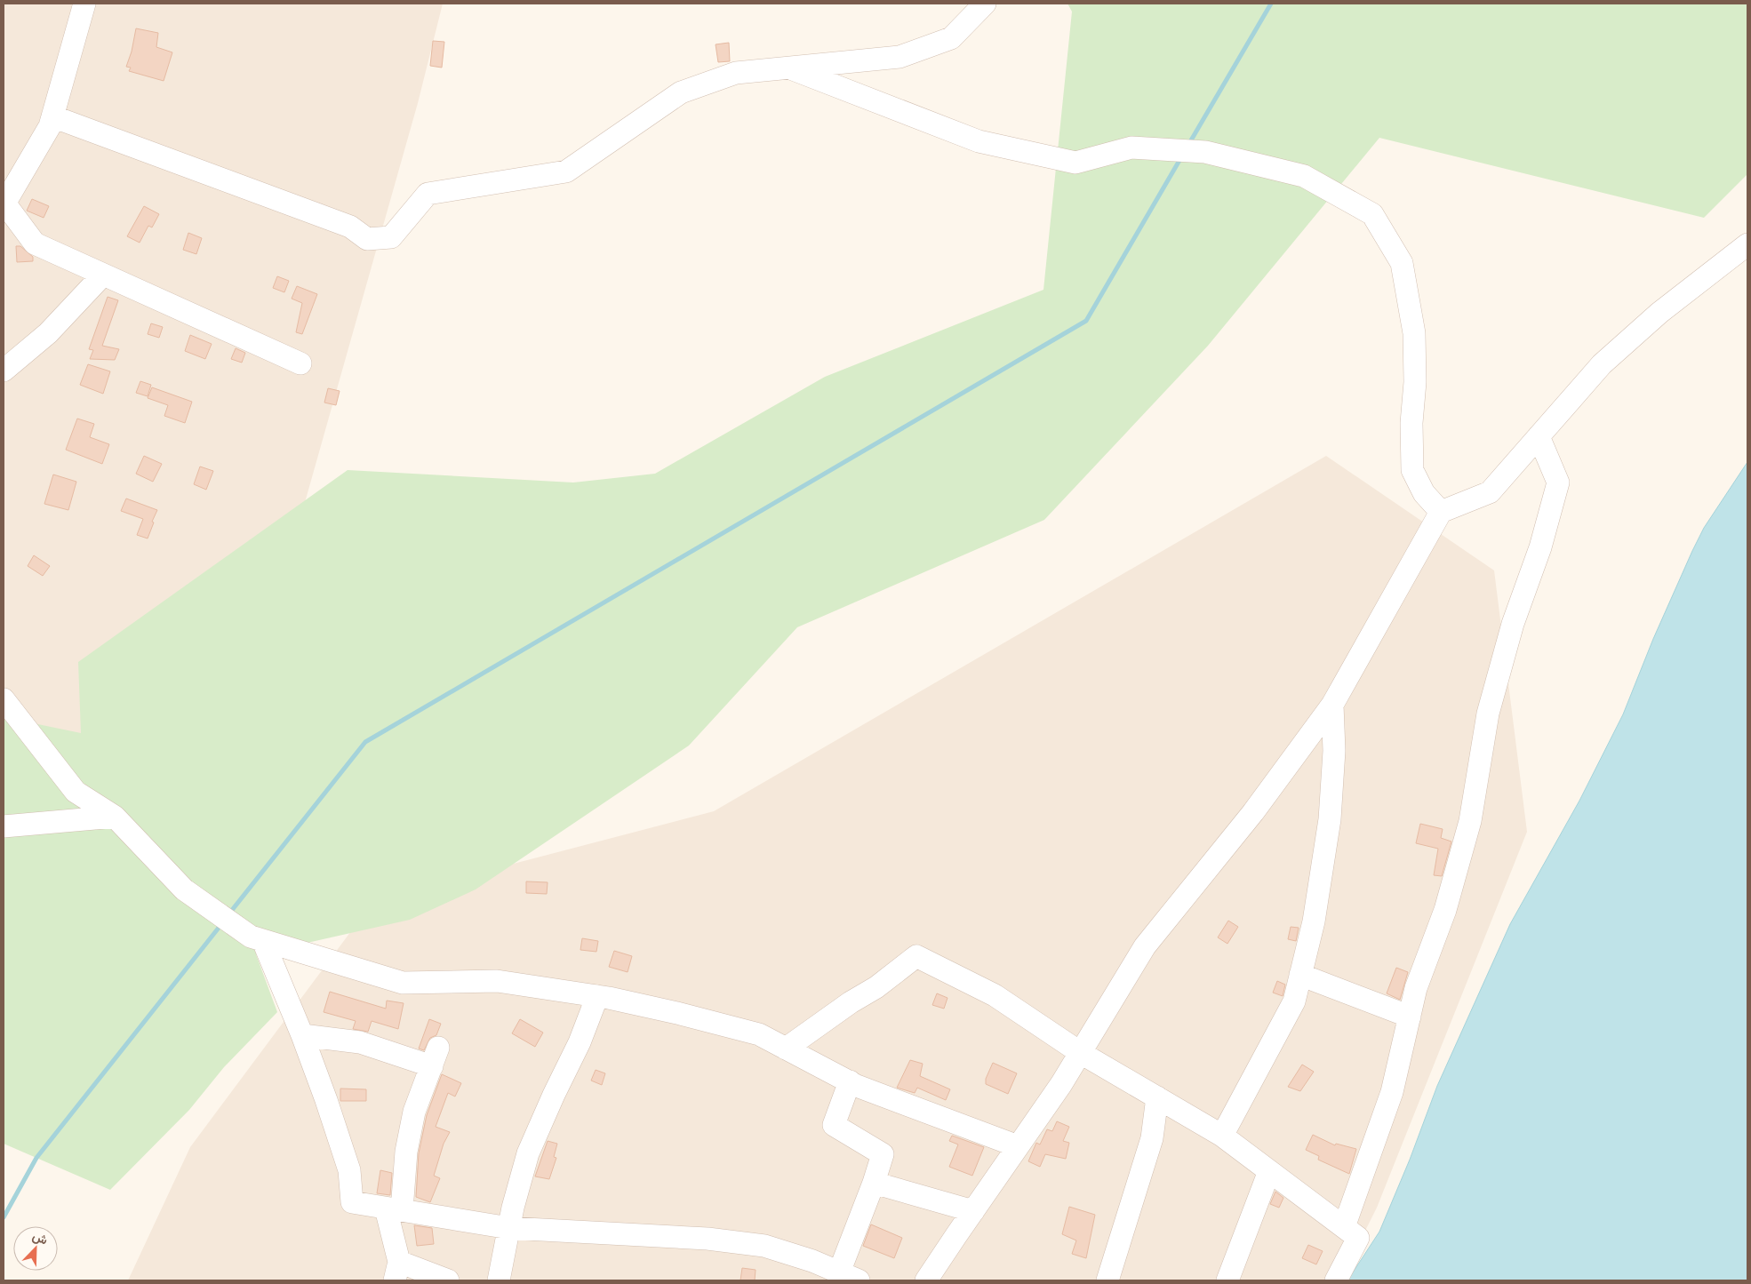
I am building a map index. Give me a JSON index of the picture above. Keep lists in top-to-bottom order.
{
  "north": "top right"
}
